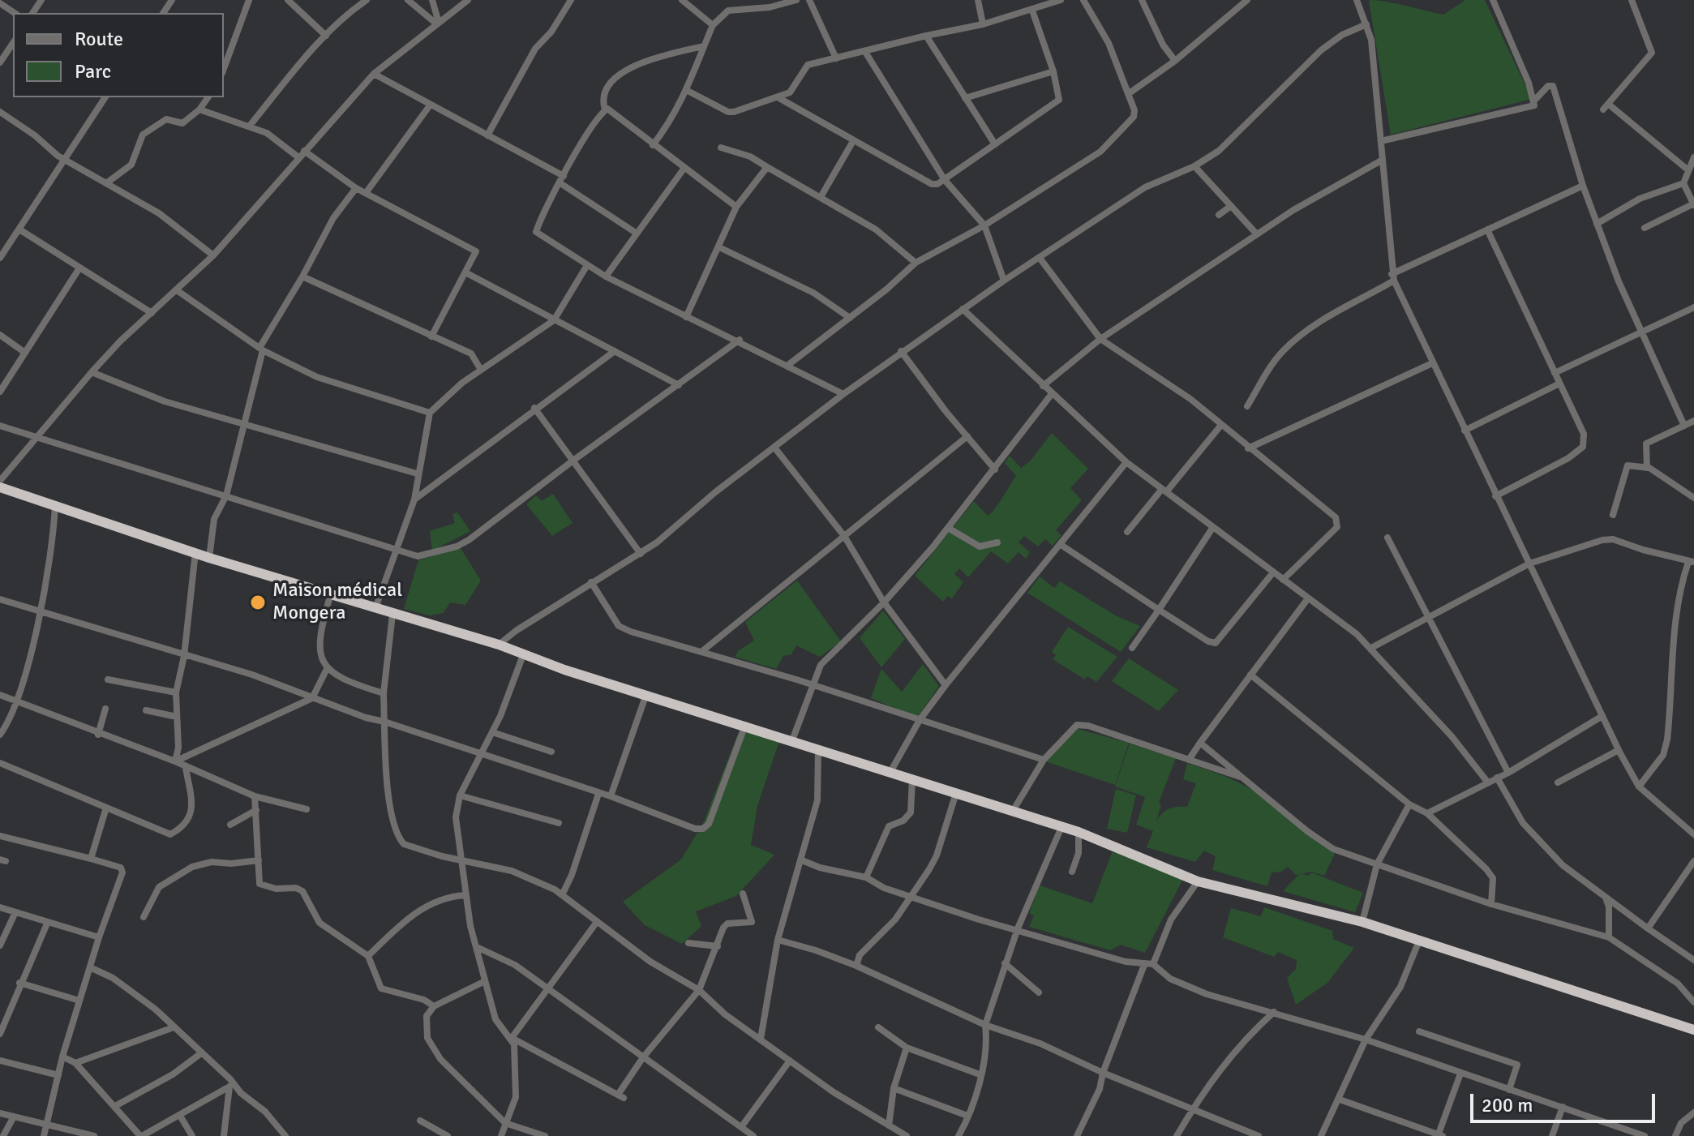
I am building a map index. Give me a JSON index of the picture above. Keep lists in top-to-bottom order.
{
  "places": ["Maison médical Mongera"],
  "legend": ["Route", "Parc"],
  "scale_bar": "200 m"
}
